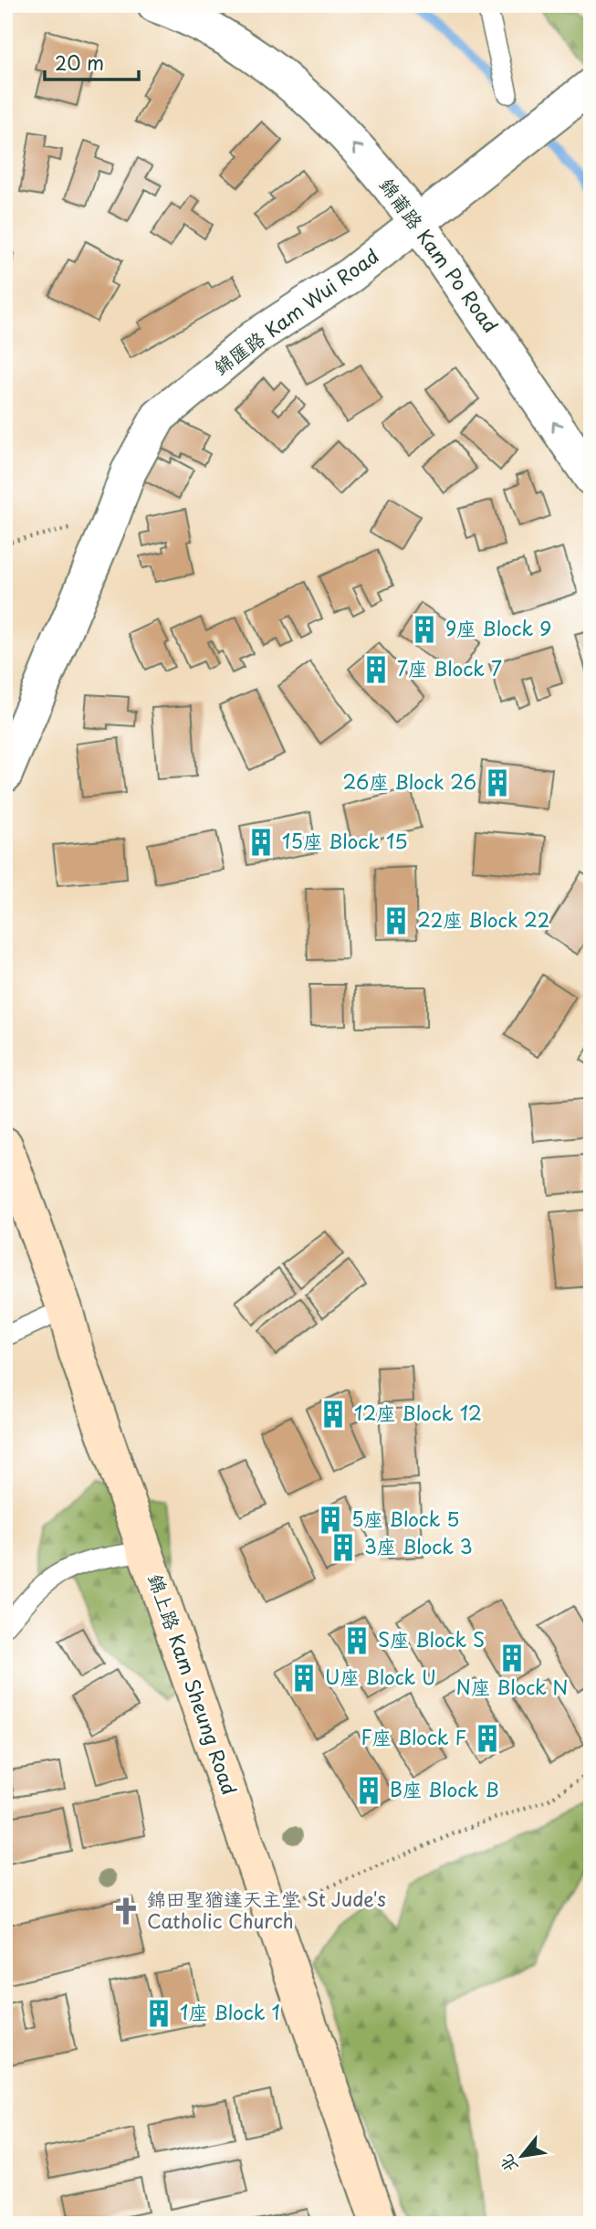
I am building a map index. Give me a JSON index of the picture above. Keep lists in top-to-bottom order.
{
  "streets": {
    "main road": ["錦上路 Kam Sheung Road"],
    "street": ["錦莆路 Kam Po Road", "錦匯路 Kam Wui Road"]
  },
  "crossings": [
    ["錦莆路 Kam Po Road", "錦匯路 Kam Wui Road"]
  ],
  "one_way": ["錦莆路 Kam Po Road"],
  "places": {
    "building": [
      "9座 Block 9",
      "7座 Block 7",
      "26座 Block 26",
      "15座 Block 15",
      "22座 Block 22",
      "12座 Block 12",
      "5座 Block 5",
      "3座 Block 3",
      "S座 Block S",
      "N座 Block N",
      "U座 Block U",
      "F座 Block F",
      "B座 Block B",
      "1座 Block 1"
    ],
    "church": ["錦田聖猶達天主堂 St Jude's Catholic Church"]
  },
  "scale_bar": "20 m",
  "north": "bottom left"
}
